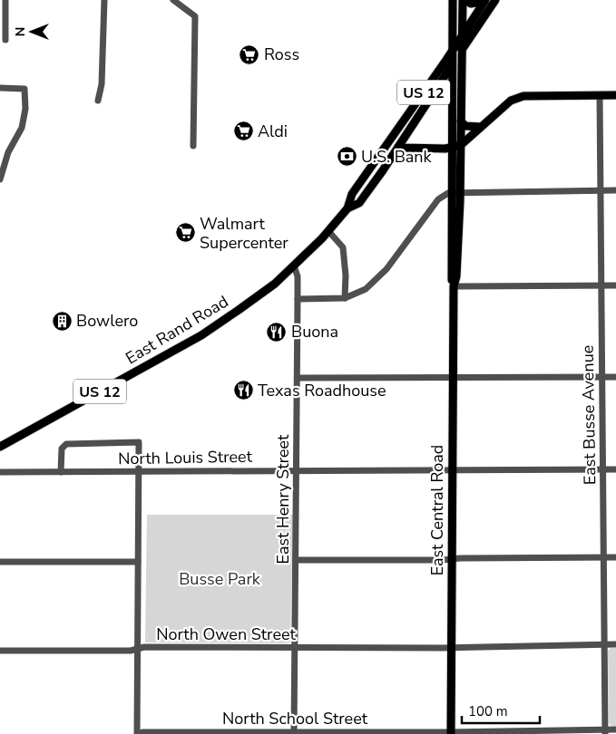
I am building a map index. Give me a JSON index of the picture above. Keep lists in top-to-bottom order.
{
  "streets": {
    "main road": ["US 12", "East Rand Road", "East Central Road"],
    "street": [
      "East Busse Avenue",
      "North Louis Street",
      "East Henry Street",
      "North Owen Street",
      "North School Street"
    ]
  },
  "crossings": [
    ["US 12", "East Rand Road"],
    ["US 12", "East Central Road"],
    ["East Rand Road", "East Henry Street"],
    ["East Rand Road", "East Central Road"],
    ["East Busse Avenue", "North Louis Street"],
    ["East Busse Avenue", "North Owen Street"],
    ["East Busse Avenue", "North School Street"],
    ["North Louis Street", "East Henry Street"],
    ["North Louis Street", "East Central Road"],
    ["East Henry Street", "North Owen Street"],
    ["East Henry Street", "North School Street"],
    ["East Central Road", "North Owen Street"],
    ["East Central Road", "North School Street"]
  ],
  "parks": ["Busse Park"],
  "places": {
    "supermarket": ["Ross", "Aldi", "Walmart Supercenter"],
    "bank": ["U.S. Bank"],
    "building": ["Bowlero"],
    "restaurant": ["Buona", "Texas Roadhouse"]
  },
  "scale_bar": "100 m",
  "north": "left"
}
